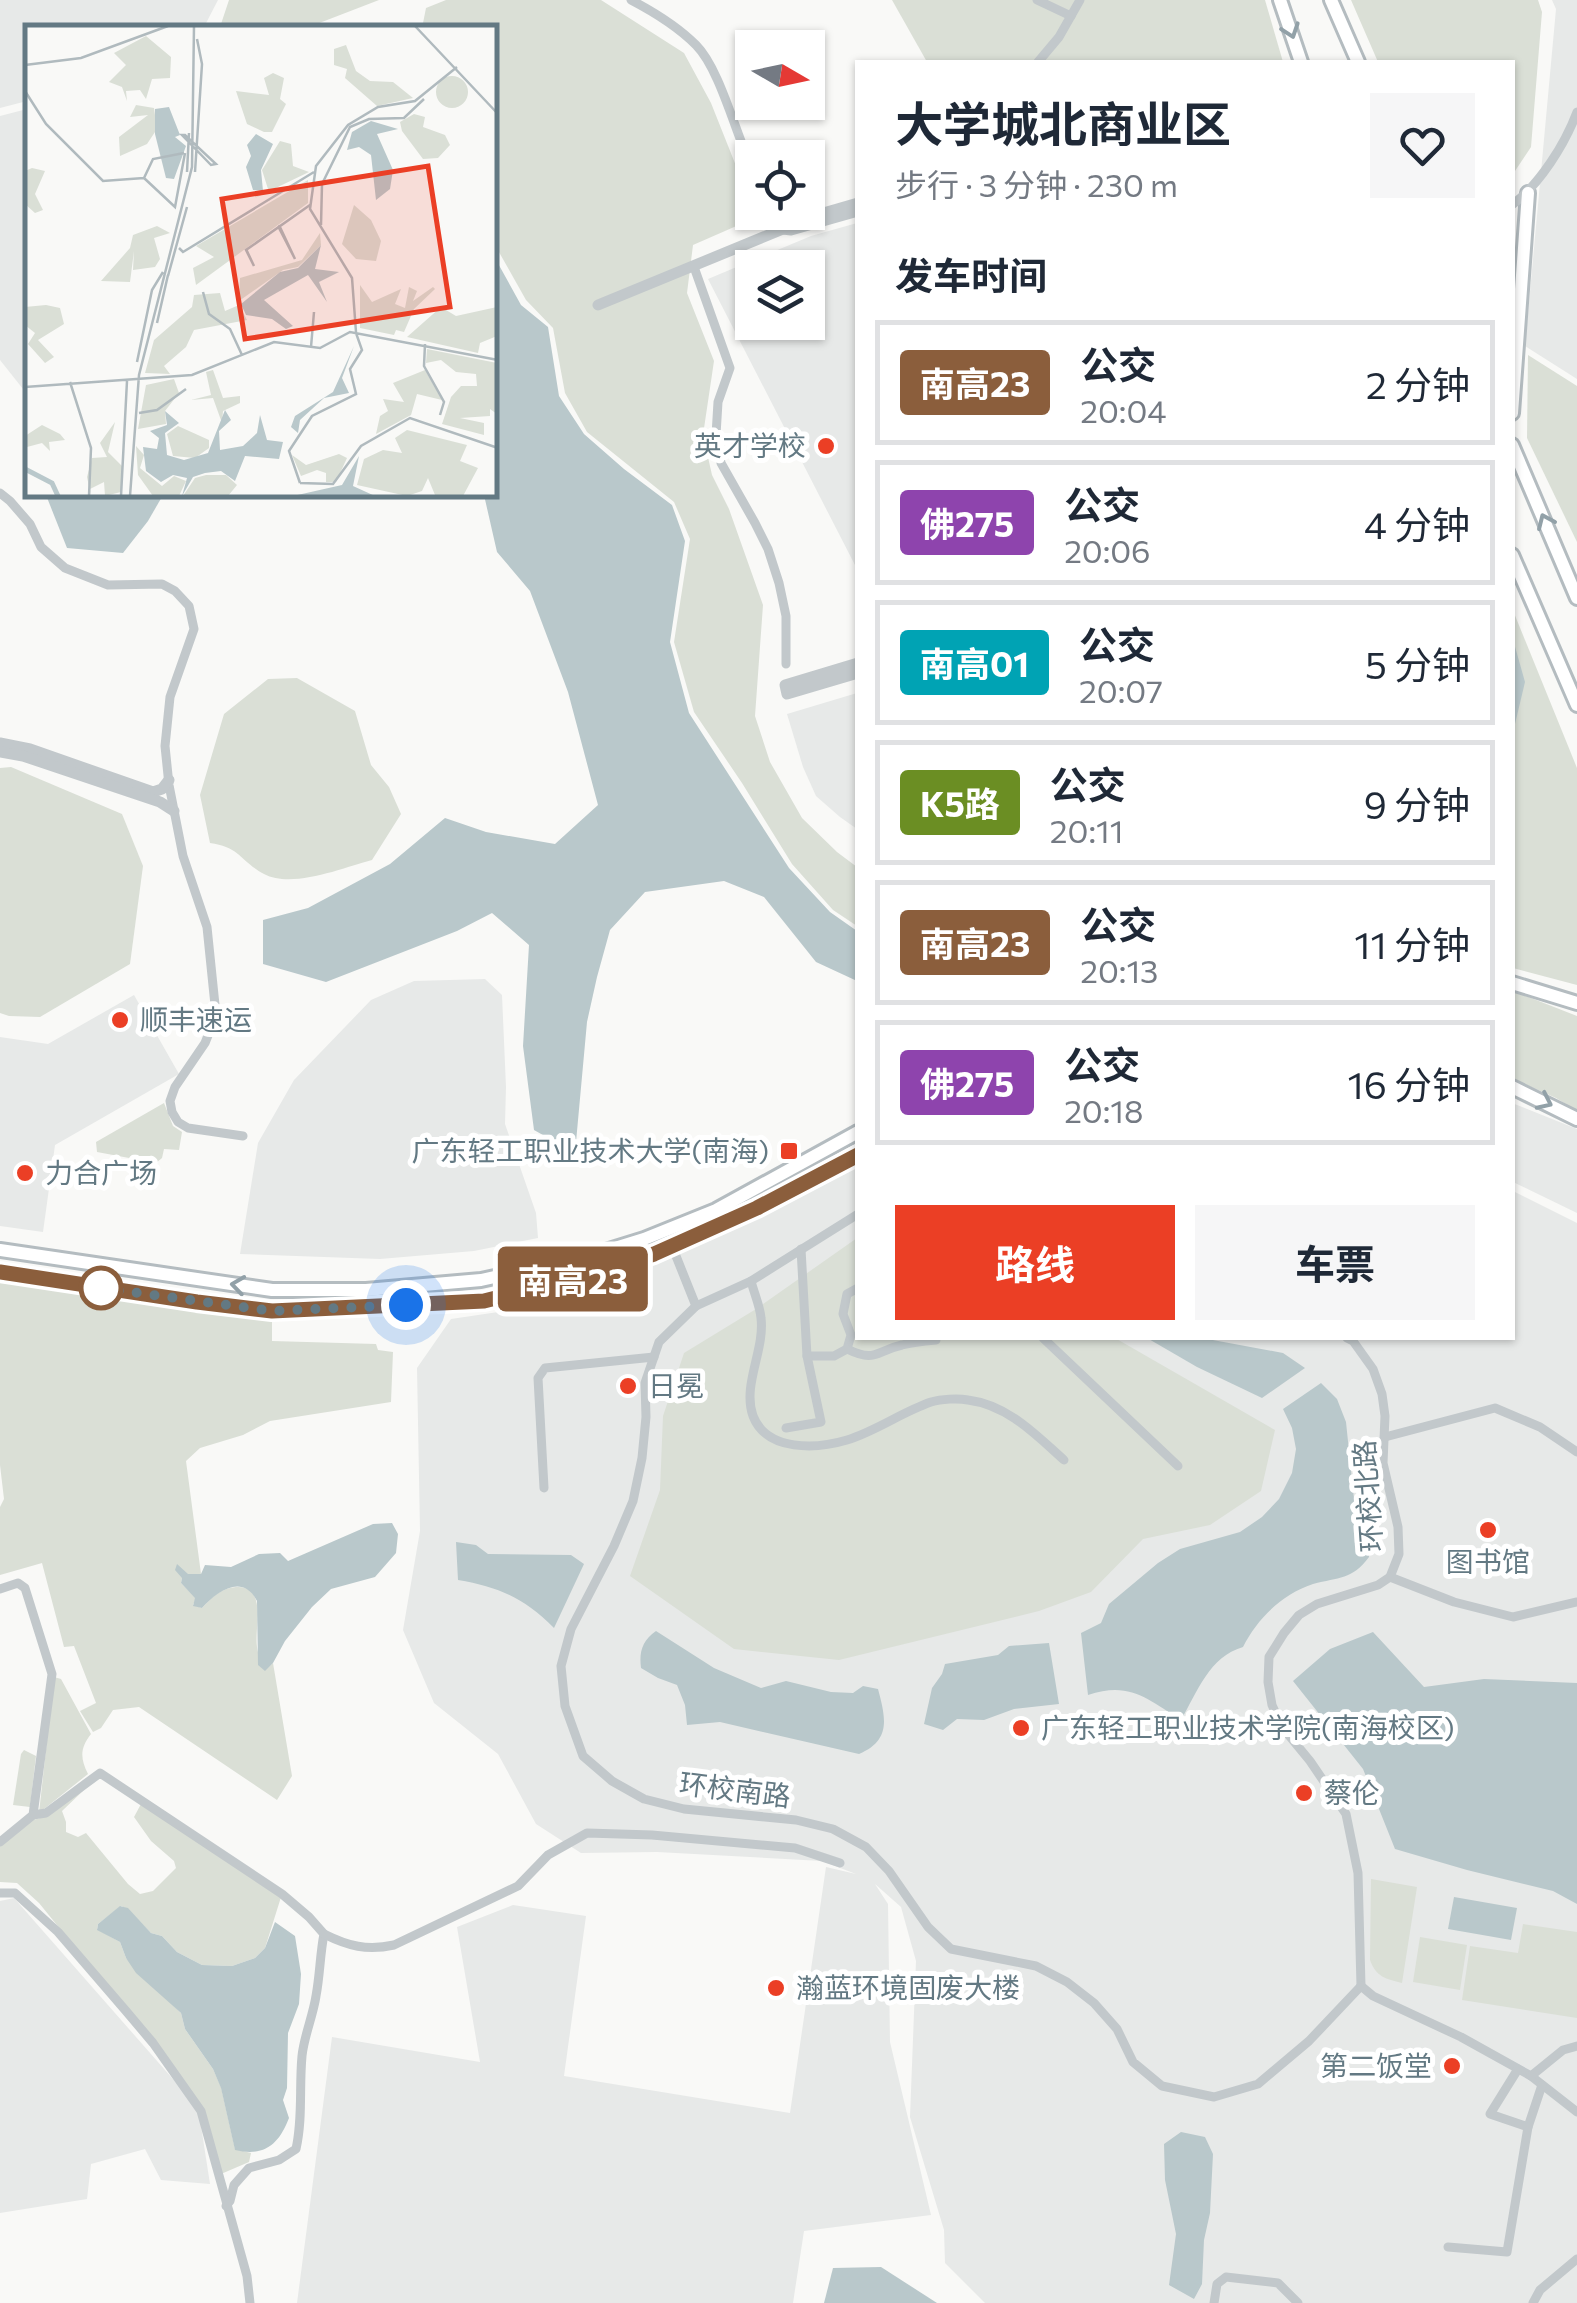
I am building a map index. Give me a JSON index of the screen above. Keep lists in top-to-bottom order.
{
  "streets": {
    "street": ["环校北路", "环校南路"]
  },
  "crossings": [
    ["环校北路", "环校南路"]
  ],
  "places": {
    "other": [
      "英才学校",
      "顺丰速运",
      "力合广场",
      "日冕",
      "图书馆",
      "广东轻工职业技术学院(南海校区)",
      "蔡伦",
      "瀚蓝环境固废大楼",
      "第二饭堂"
    ],
    "transit": ["广东轻工职业技术大学(南海)"]
  },
  "lines": ["bus line 南高23"],
  "north": "right",
  "page": {
    "on_map": "南高23",
    "heading": [
      ["大学城北商业区", "步行 · 3 分钟 · 230 m"],
      "发车时间"
    ],
    "list": [
      {
        "mark": "南高23",
        "name": "公交",
        "note": "20:04",
        "value": "2 分钟"
      },
      {
        "mark": "佛275",
        "name": "公交",
        "note": "20:06",
        "value": "4 分钟"
      },
      {
        "mark": "南高01",
        "name": "公交",
        "note": "20:07",
        "value": "5 分钟"
      },
      {
        "mark": "K5路",
        "name": "公交",
        "note": "20:11",
        "value": "9 分钟"
      },
      {
        "mark": "南高23",
        "name": "公交",
        "note": "20:13",
        "value": "11 分钟"
      },
      {
        "mark": "佛275",
        "name": "公交",
        "note": "20:18",
        "value": "16 分钟"
      }
    ],
    "buttons": ["路线", "车票"]
  }
}
